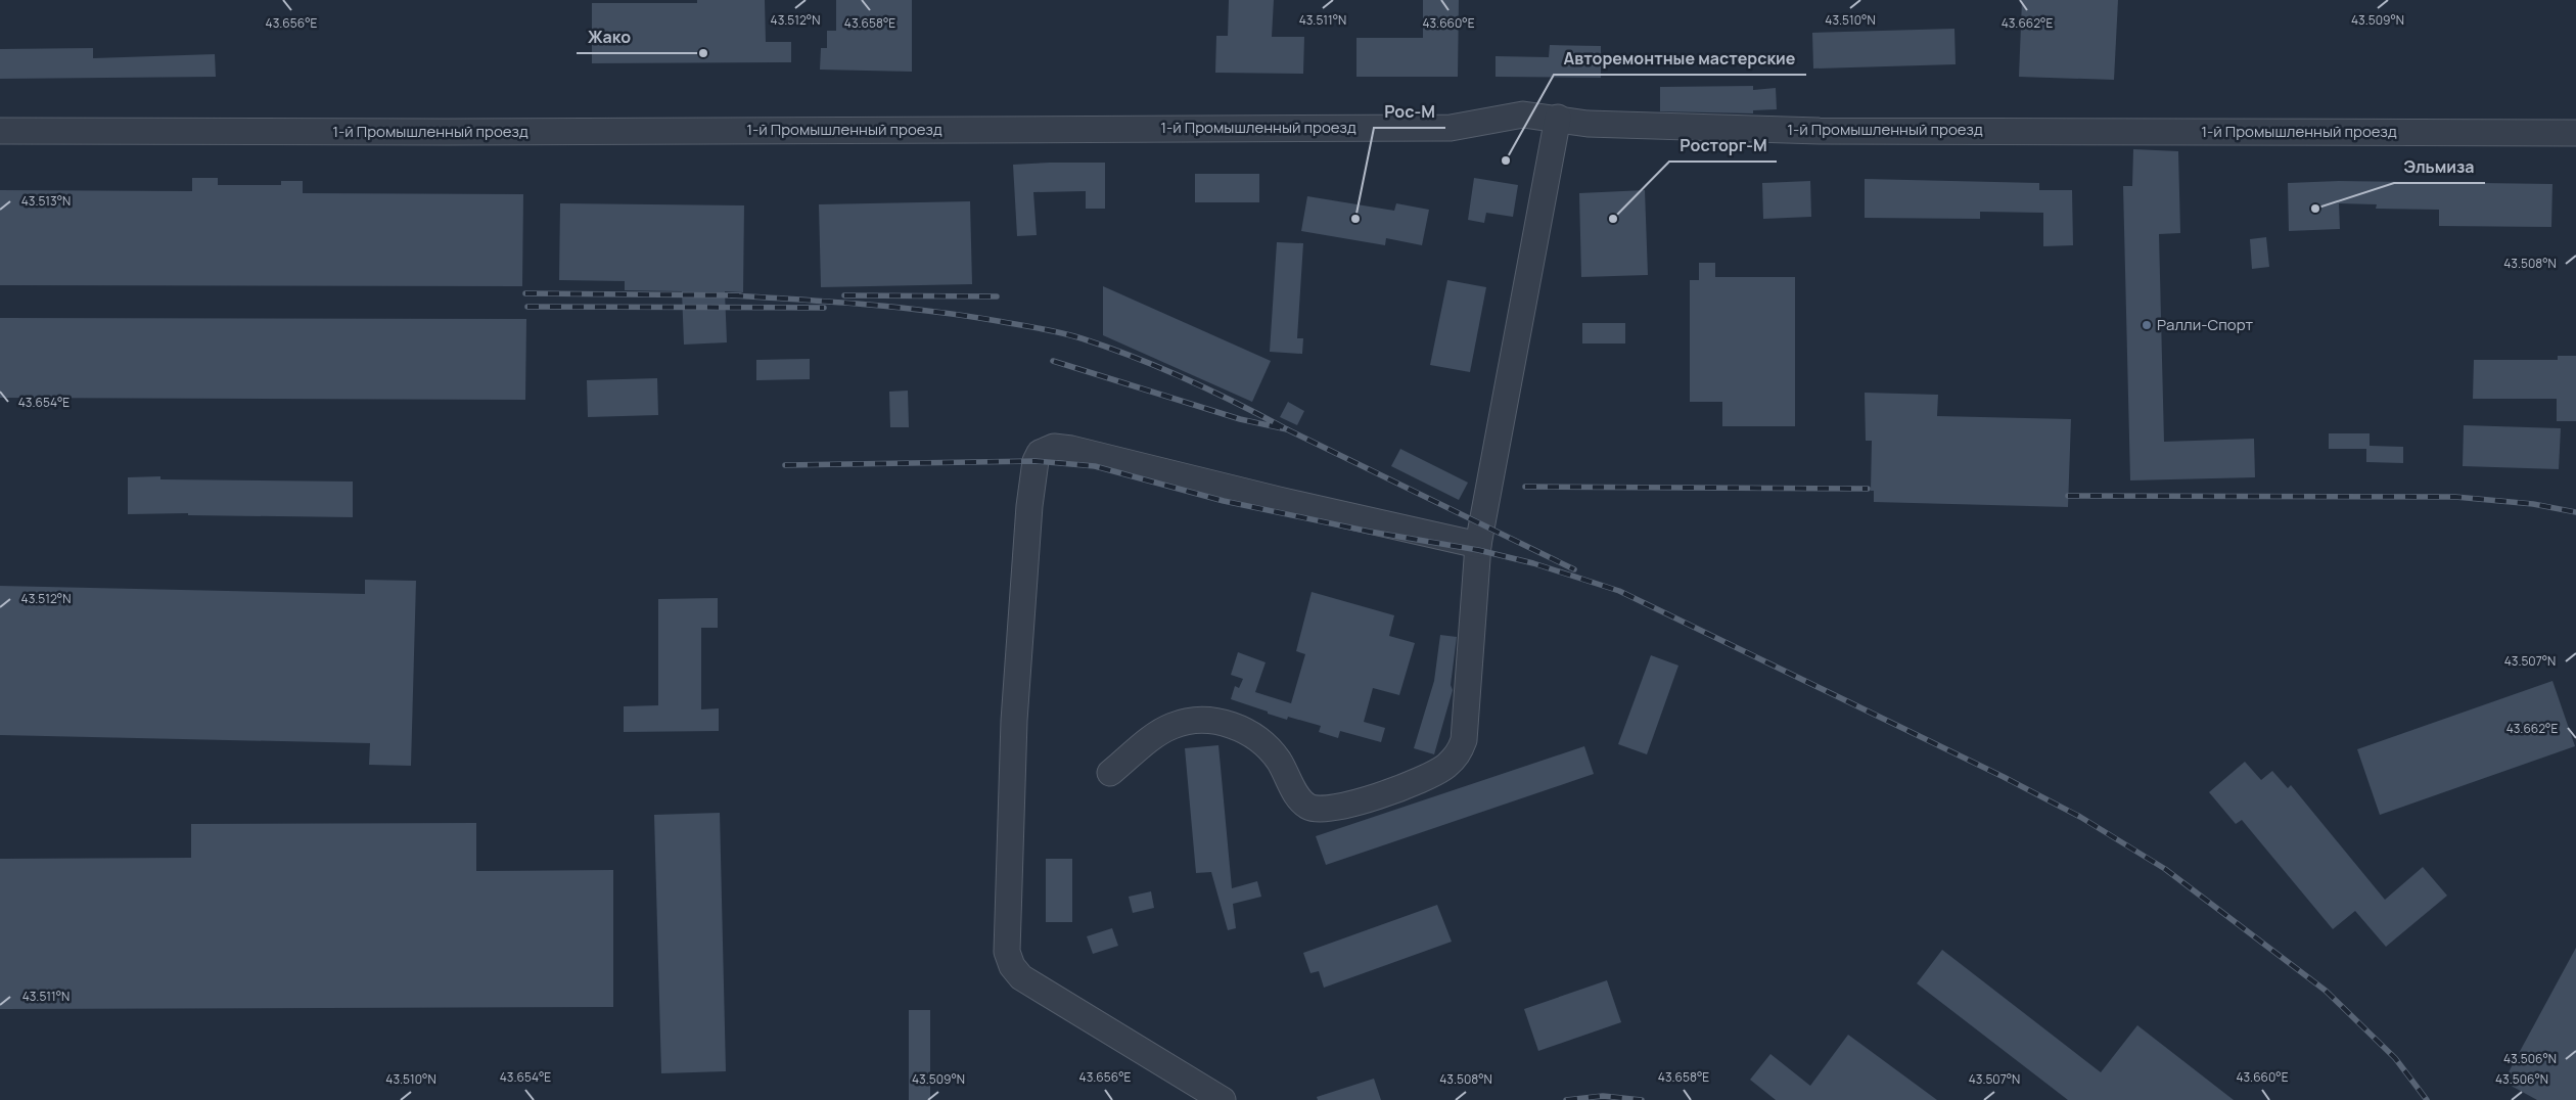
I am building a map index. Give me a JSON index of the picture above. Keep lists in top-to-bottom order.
{
  "streets": {
    "street": ["1-й Промышленный проезд"]
  },
  "places": [
    "Жако",
    "Авторемонтные мастерские",
    "Эльмиза",
    "Рос-М",
    "Росторг-М",
    "Ралли-Спорт"
  ],
  "coordinates": [
    "43.512°N",
    "43.511°N",
    "43.510°N",
    "43.509°N",
    "43.656°E",
    "43.658°E",
    "43.660°E",
    "43.662°E",
    "43.513°N",
    "43.508°N",
    "43.654°E",
    "43.507°N",
    "43.506°N"
  ]
}
